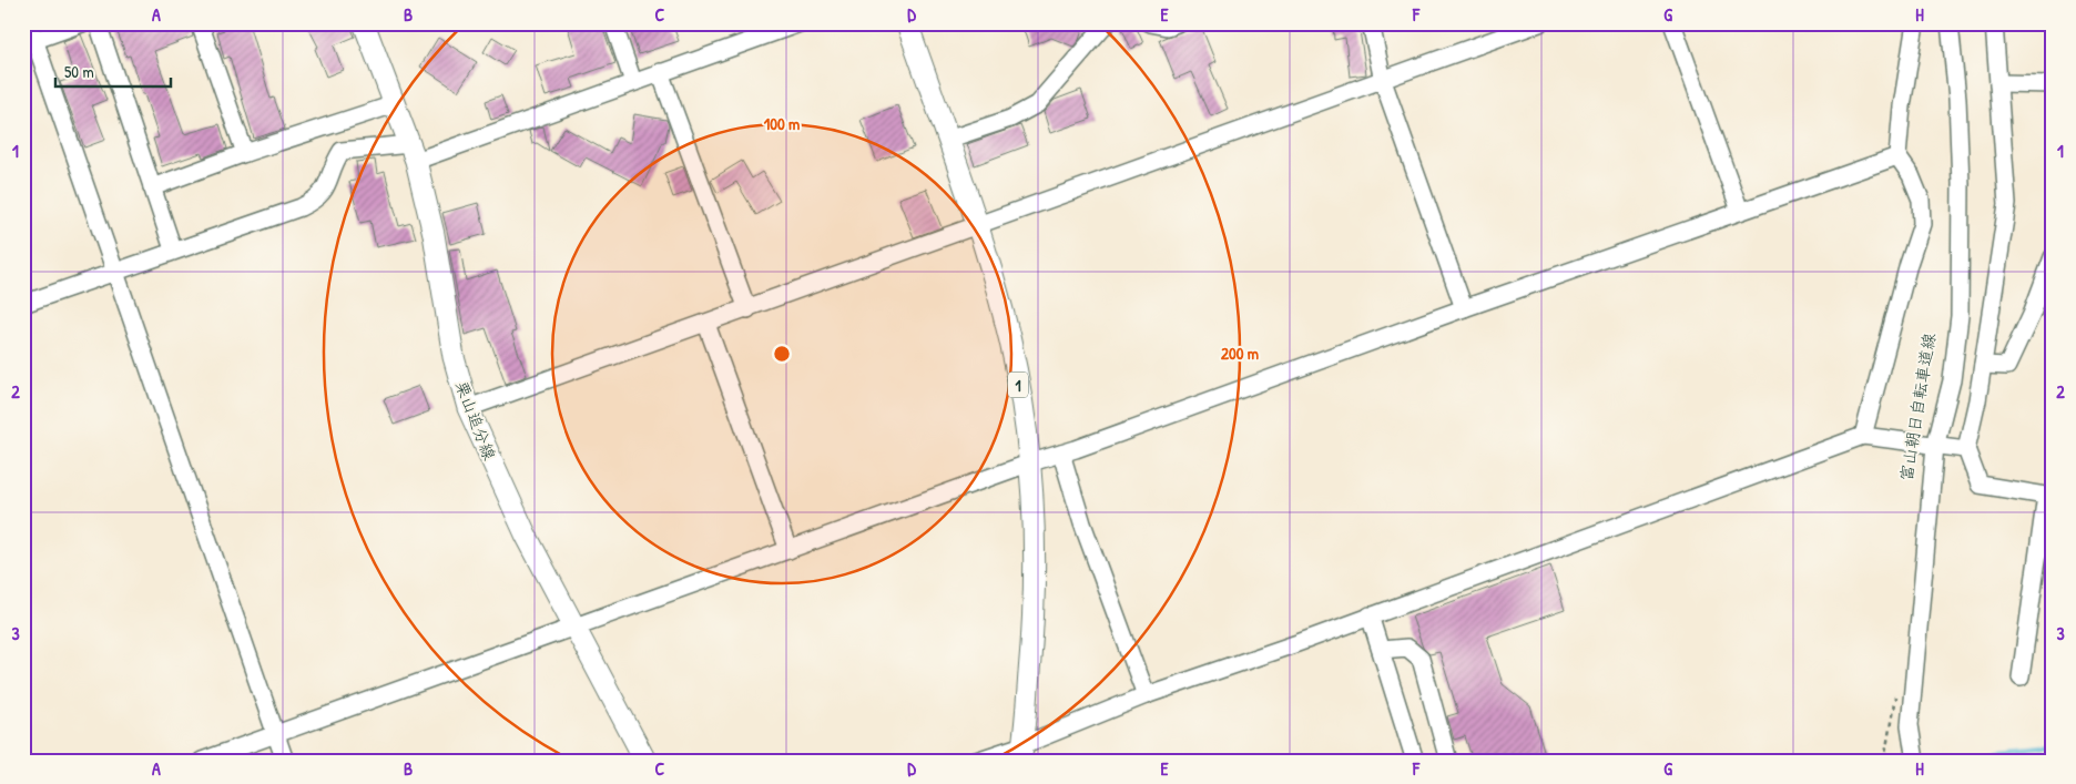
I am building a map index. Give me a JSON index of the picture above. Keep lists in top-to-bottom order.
{
  "streets": {
    "main road": ["1", "栗山追分線"]
  },
  "scale_bar": "50 m",
  "grid": {
    "columns": [
      "A",
      "B",
      "C",
      "D",
      "E",
      "F",
      "G",
      "H"
    ],
    "rows": ["1", "2", "3"]
  },
  "rings": ["100 m", "200 m"]
}
